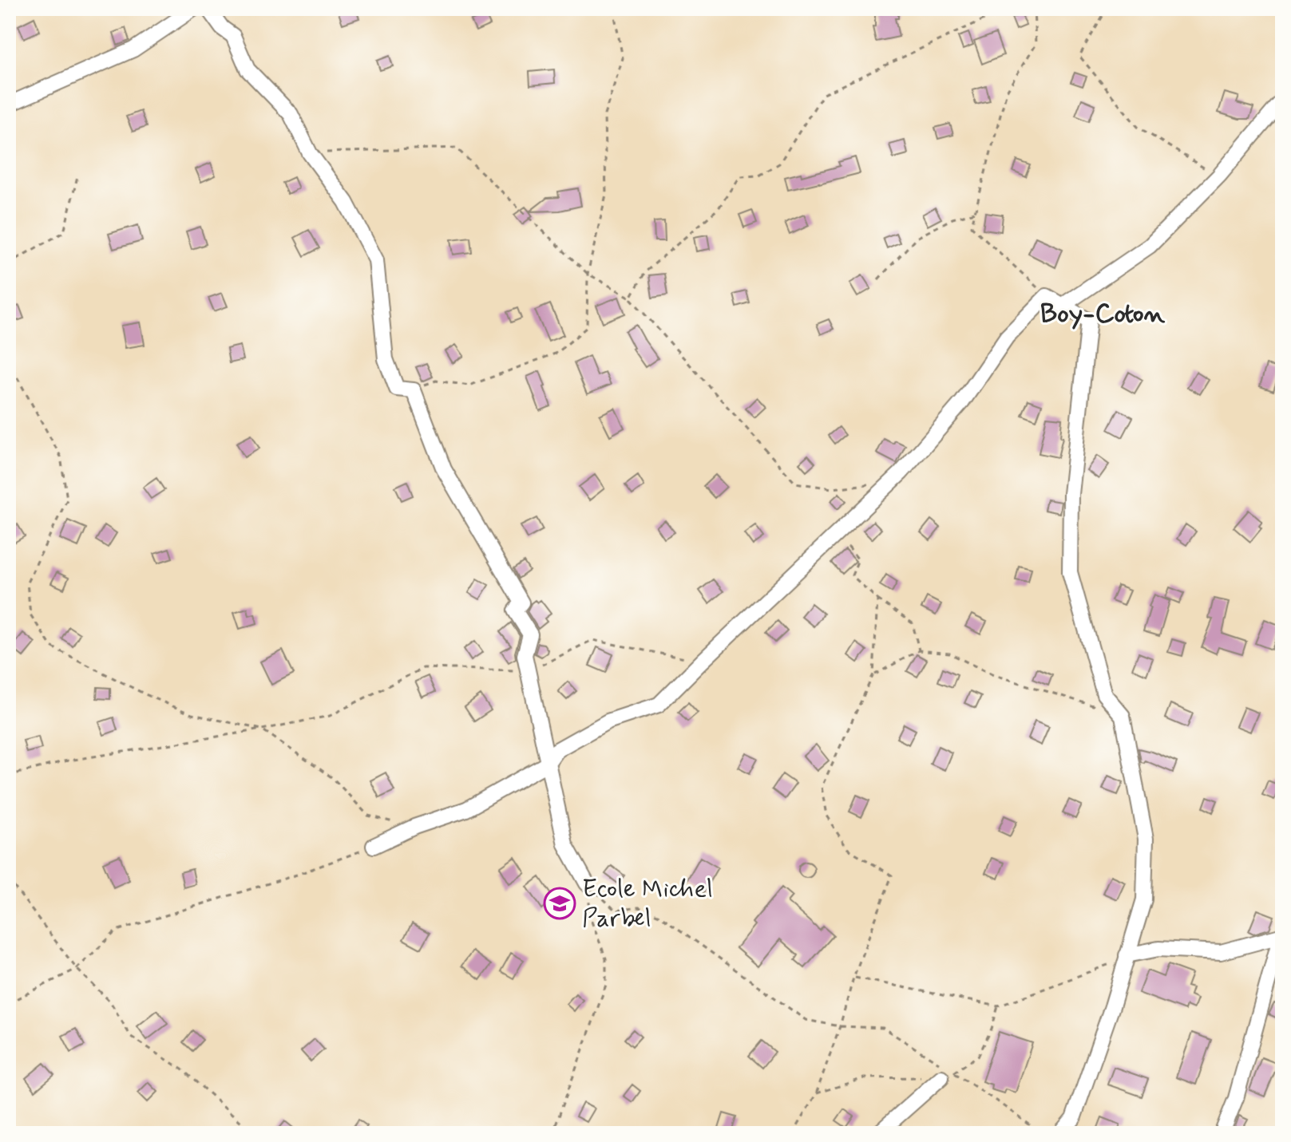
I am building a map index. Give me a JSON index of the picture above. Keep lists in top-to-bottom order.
{
  "districts": ["Boy-Coton"],
  "places": {
    "school or university": ["Ecole Michel Parbel"]
  }
}
